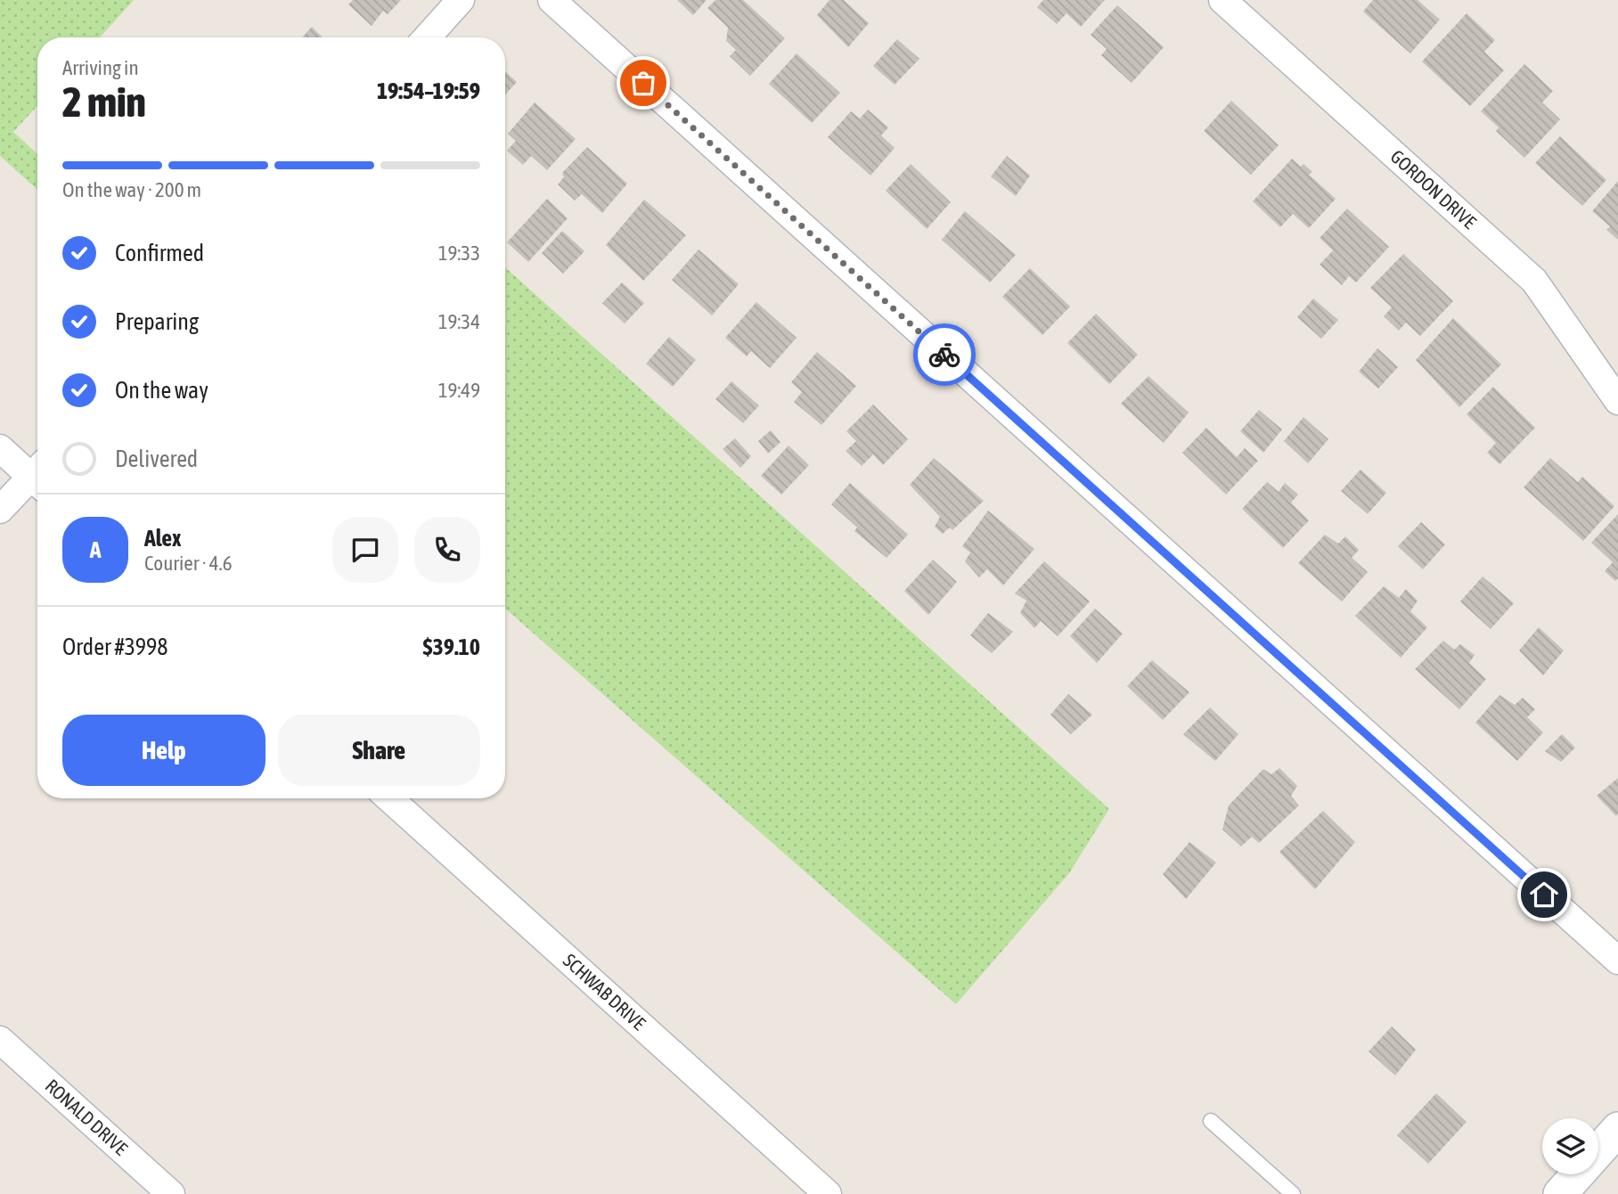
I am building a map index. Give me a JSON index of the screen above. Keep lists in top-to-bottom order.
{
  "streets": {
    "street": ["GORDON DRIVE", "SCHWAB DRIVE", "RONALD DRIVE"]
  },
  "page": {
    "heading": ["2 min", "Arriving in", "19:54–19:59"],
    "panel": [
      "Alex",
      "Courier · 4.6",
      "Order #3998",
      "$39.10"
    ],
    "bar": "On the way · 200 m",
    "list": [
      ["Confirmed", "19:33"],
      ["Preparing", "19:34"],
      ["On the way", "19:49"],
      "Delivered"
    ],
    "round": "A",
    "buttons": ["Help", "Share"]
  }
}
